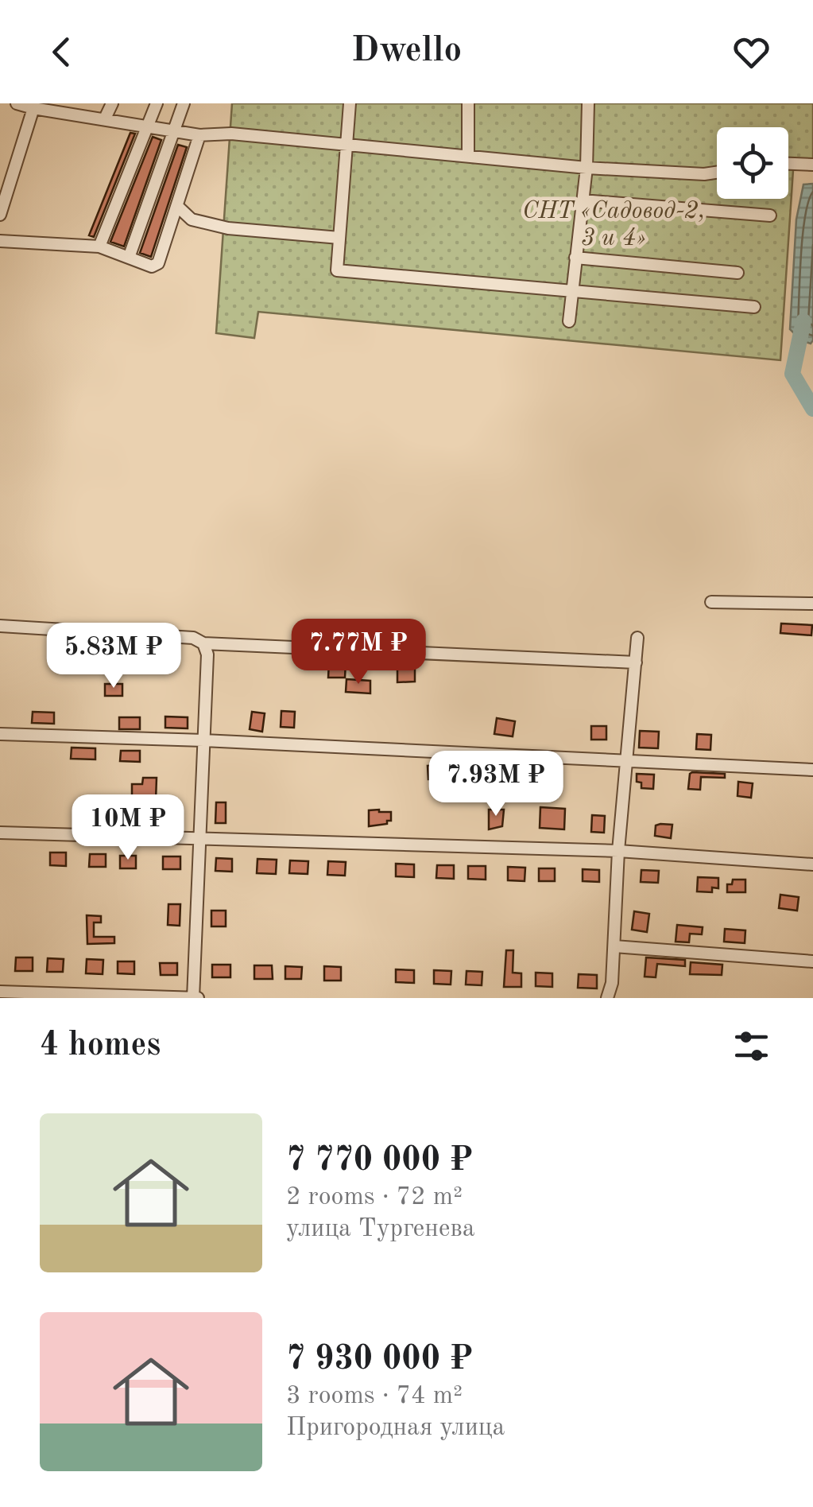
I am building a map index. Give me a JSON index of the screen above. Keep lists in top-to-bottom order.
{
  "parks": ["СНТ «Садовод-2, 3 и 4»"],
  "page": {
    "header": "Dwello",
    "price": [
      "7.77M ₽",
      "5.83M ₽",
      "7.93M ₽",
      "10M ₽"
    ],
    "heading": "4 homes",
    "list": [
      {
        "name": "7 770 000 ₽",
        "note": "2 rooms · 72 m² · улица Тургенева"
      },
      {
        "name": "7 930 000 ₽",
        "note": "3 rooms · 74 m² · Пригородная улица"
      }
    ]
  }
}
